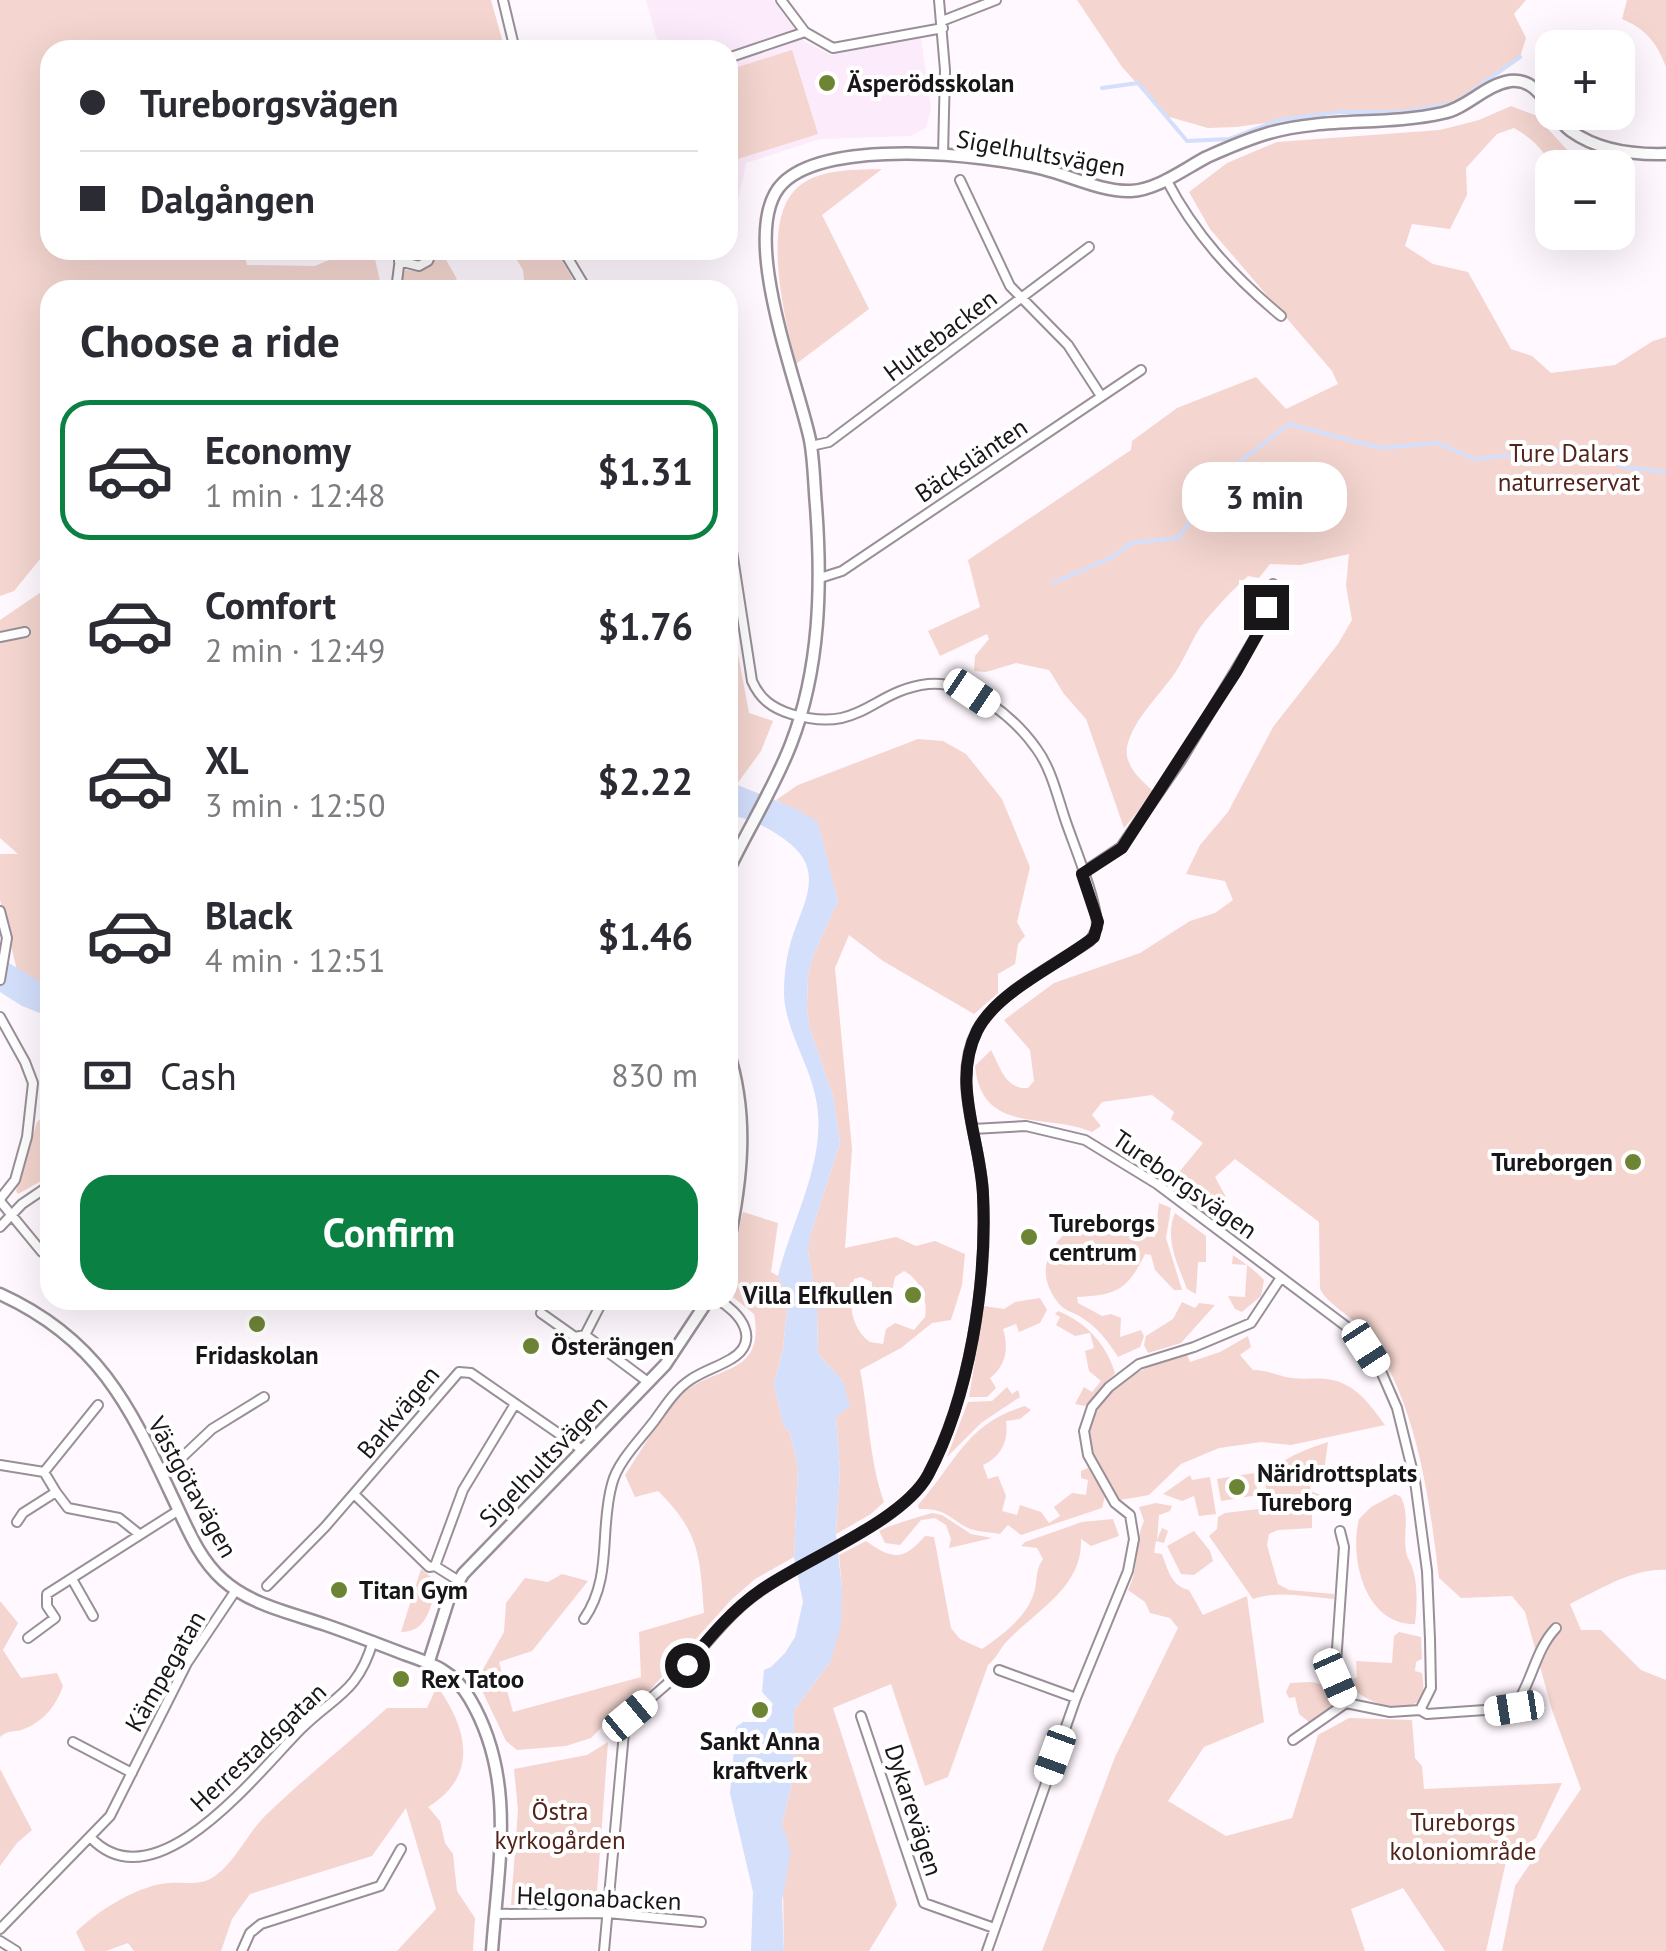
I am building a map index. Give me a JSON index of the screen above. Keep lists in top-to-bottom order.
{
  "streets": {
    "street": [
      "Sigelhultsvägen",
      "Hultebacken",
      "Bäckslänten",
      "Tureborgsvägen",
      "Barkvägen",
      "Västgötavägen",
      "Kämpegatan",
      "Herrestadsgatan",
      "Dykarevägen",
      "Helgonabacken"
    ]
  },
  "crossings": [
    ["Sigelhultsvägen", "Hultebacken"],
    ["Sigelhultsvägen", "Bäckslänten"],
    ["Sigelhultsvägen", "Barkvägen"],
    ["Sigelhultsvägen", "Västgötavägen"],
    ["Västgötavägen", "Kämpegatan"],
    ["Västgötavägen", "Herrestadsgatan"],
    ["Västgötavägen", "Helgonabacken"],
    ["Kämpegatan", "Herrestadsgatan"]
  ],
  "parks": ["Ture Dalars naturreservat", "Östra kyrkogården", "Tureborgs koloniområde"],
  "places": [
    "Äsperödsskolan",
    "Tureborgen",
    "Tureborgs centrum",
    "Villa Elfkullen",
    "Fridaskolan",
    "Österängen",
    "Näridrottsplats Tureborg",
    "Titan Gym",
    "Rex Tatoo",
    "Sankt Anna kraftverk"
  ],
  "page": {
    "map_buttons": ["+", "−"],
    "banner": ["Tureborgsvägen", "Dalgången"],
    "heading": "Choose a ride",
    "list": [
      {
        "name": "Economy",
        "note": "1 min · 12:48",
        "value": "$1.31"
      },
      {
        "name": "Comfort",
        "note": "2 min · 12:49",
        "value": "$1.76"
      },
      {
        "name": "XL",
        "note": "3 min · 12:50",
        "value": "$2.22"
      },
      {
        "name": "Black",
        "note": "4 min · 12:51",
        "value": "$1.46"
      }
    ],
    "bubble": "3 min",
    "pay": ["Cash", "830 m"],
    "buttons": "Confirm"
  }
}
